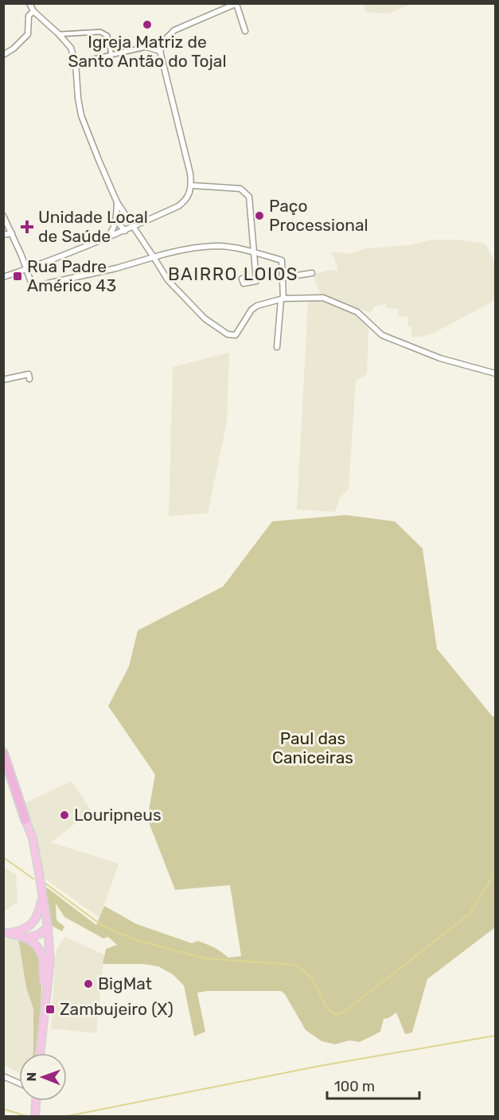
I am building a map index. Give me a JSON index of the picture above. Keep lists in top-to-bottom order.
{
  "districts": ["BAIRRO LOIOS"],
  "parks": ["Paul das Caniceiras"],
  "places": {
    "other": [
      "Igreja Matriz de Santo Antão do Tojal",
      "Paço Processional",
      "Louripneus",
      "BigMat"
    ],
    "health": ["Unidade Local de Saúde"],
    "transit": ["Rua Padre Américo 43", "Zambujeiro (X)"]
  },
  "scale_bar": "100 m",
  "north": "left"
}
